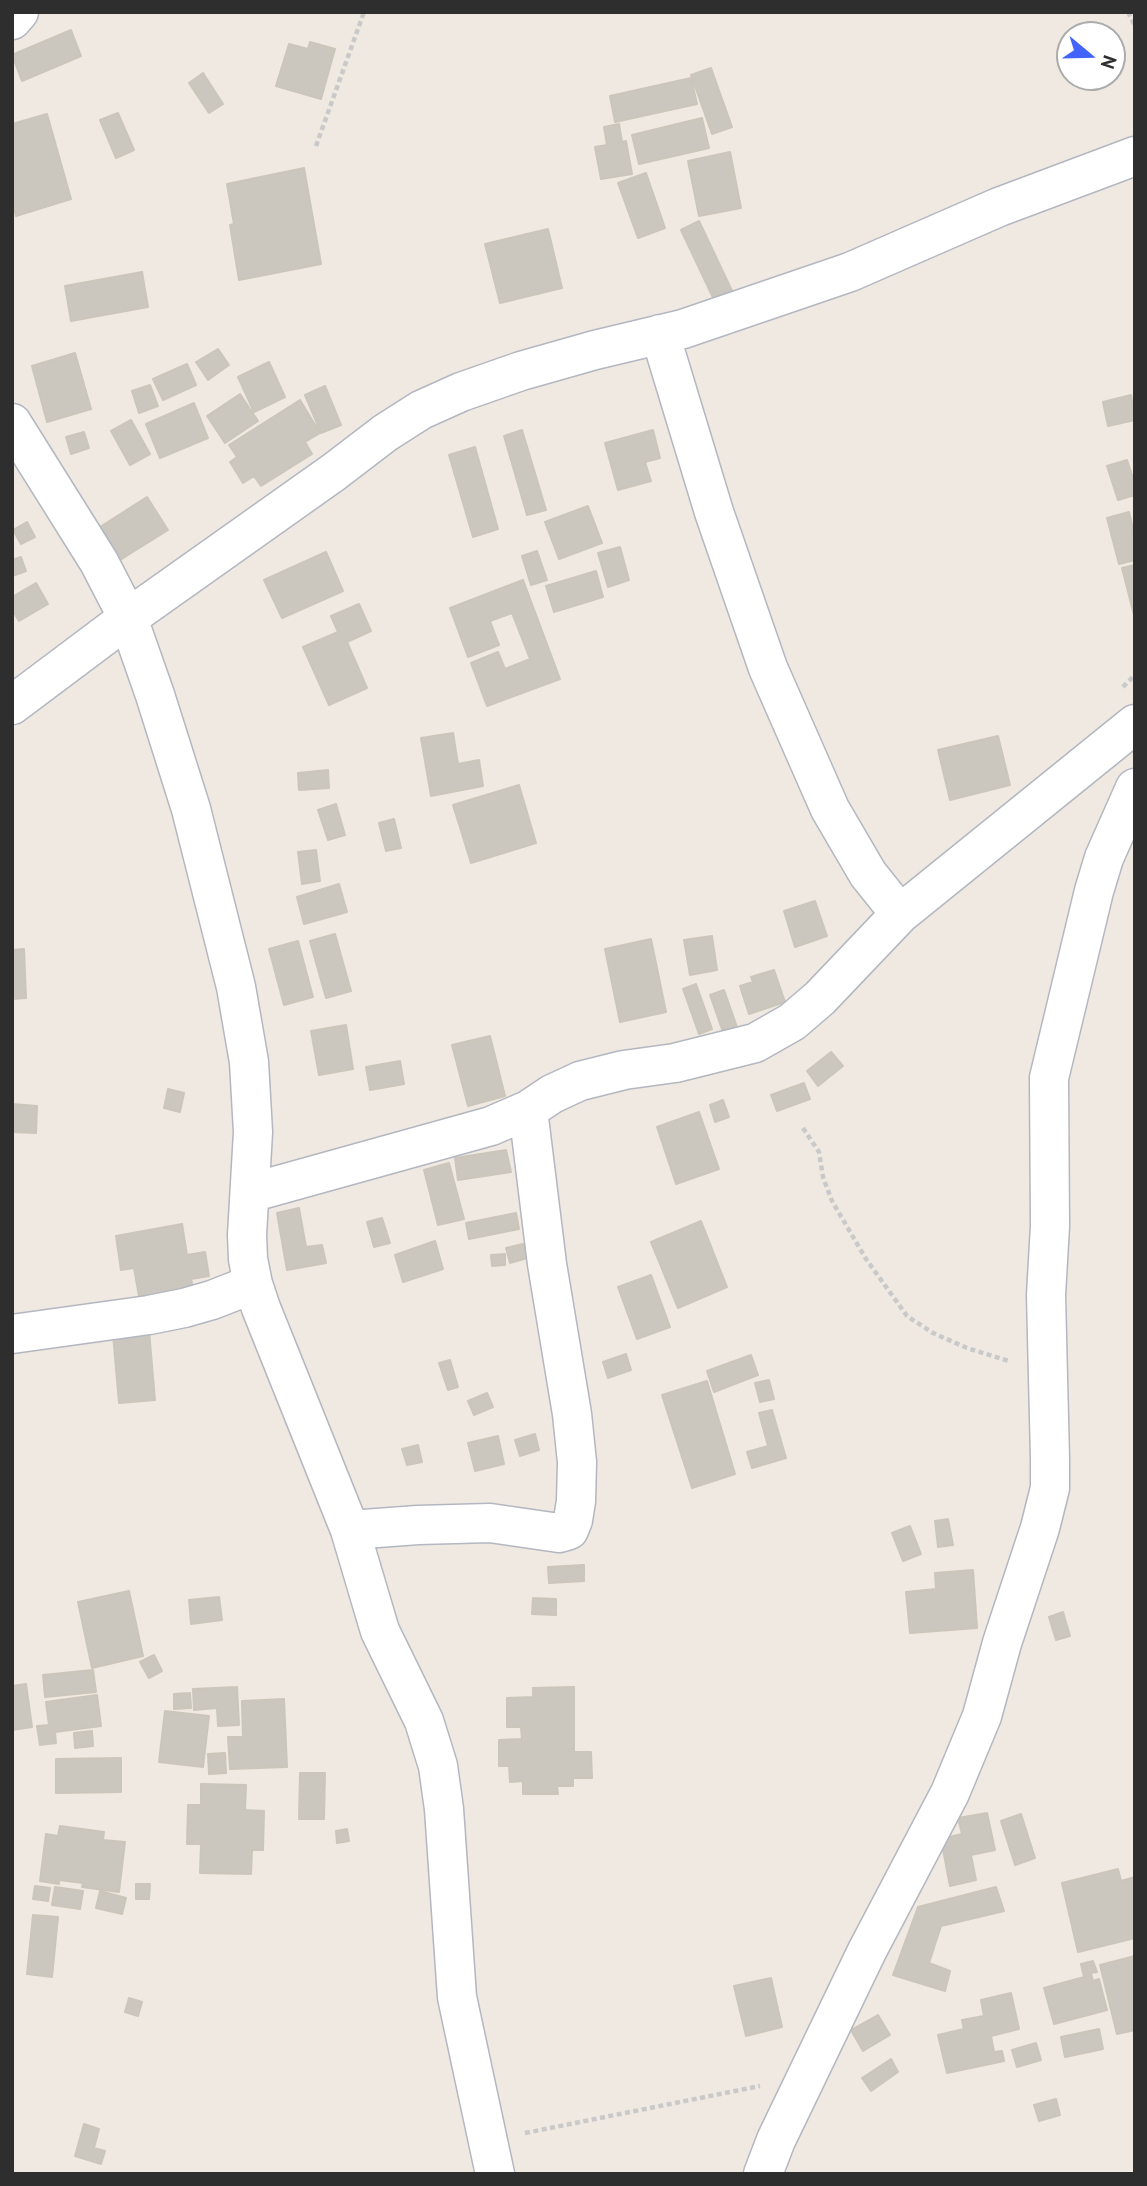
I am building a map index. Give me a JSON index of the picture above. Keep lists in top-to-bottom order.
{
  "north": "right"
}
